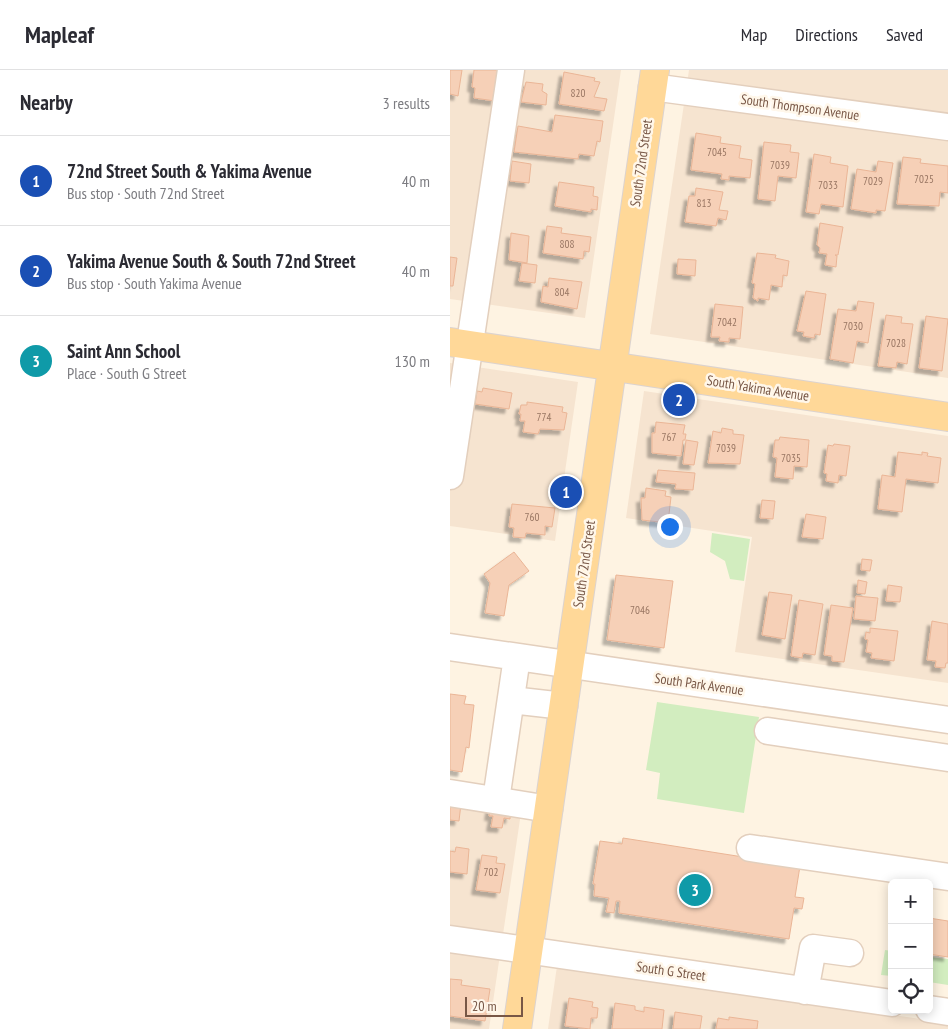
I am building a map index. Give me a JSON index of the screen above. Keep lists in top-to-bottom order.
{
  "streets": {
    "main road": ["South 72nd Street", "South Yakima Avenue"],
    "street": ["South Thompson Avenue", "South Park Avenue", "South G Street"]
  },
  "crossings": [
    ["South Thompson Avenue", "South 72nd Street"],
    ["South 72nd Street", "South Yakima Avenue"],
    ["South 72nd Street", "South Park Avenue"],
    ["South 72nd Street", "South G Street"]
  ],
  "house_numbers": [
    "820",
    "7045",
    "7039",
    "7025",
    "7029",
    "7033",
    "813",
    "808",
    "804",
    "7042",
    "7030",
    "7028",
    "774",
    "767",
    "7039",
    "7035",
    "760",
    "7046",
    "702"
  ],
  "scale_bar": "20 m",
  "page": {
    "header": "Mapleaf",
    "nav": ["Map", "Directions", "Saved"],
    "heading": ["Nearby", "3 results"],
    "list": [
      {
        "mark": "1",
        "name": "72nd Street South & Yakima Avenue",
        "note": "Bus stop · South 72nd Street",
        "value": "40 m"
      },
      {
        "mark": "2",
        "name": "Yakima Avenue South & South 72nd Street",
        "note": "Bus stop · South Yakima Avenue",
        "value": "40 m"
      },
      {
        "mark": "3",
        "name": "Saint Ann School",
        "note": "Place · South G Street",
        "value": "130 m"
      }
    ],
    "pins": ["2", "1", "3"],
    "map_buttons": ["+", "−"],
    "scale": "20 m"
  }
}
